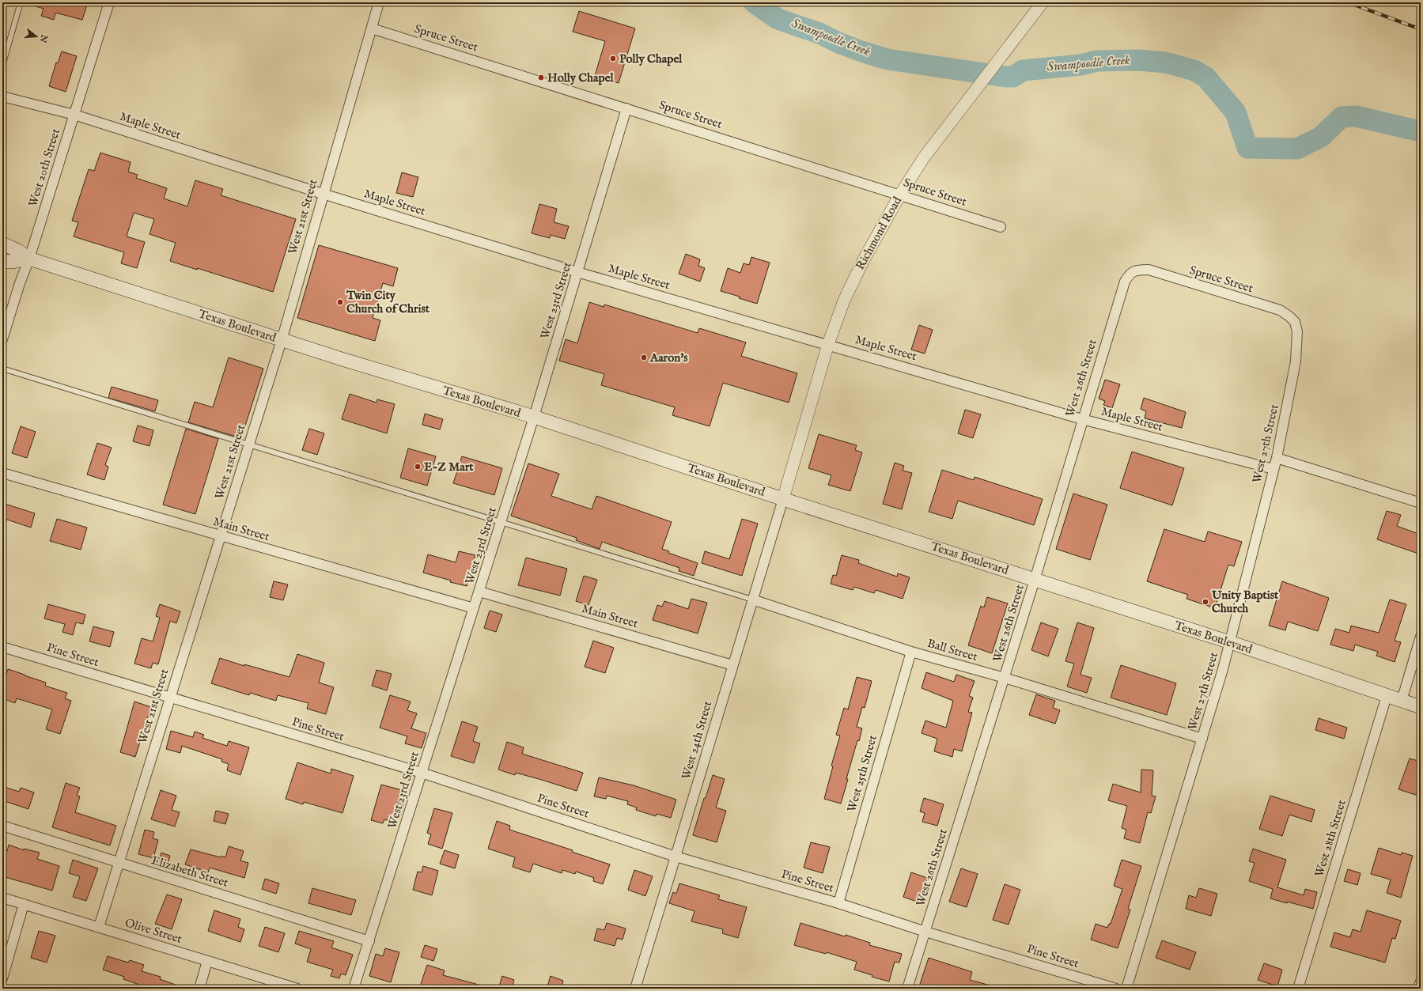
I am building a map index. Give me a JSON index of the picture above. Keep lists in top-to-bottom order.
{
  "streets": {
    "main road": ["Texas Boulevard"],
    "street": [
      "Spruce Street",
      "Maple Street",
      "West 20th Street",
      "West 21st Street",
      "Richmond Road",
      "West 23rd Street",
      "West 26th Street",
      "West 27th Street",
      "Main Street",
      "Ball Street",
      "Pine Street",
      "West 24th Street",
      "West 25th Street",
      "West 28th Street",
      "Elizabeth Street",
      "Olive Street"
    ]
  },
  "crossings": [
    ["Spruce Street", "West 21st Street"],
    ["Spruce Street", "Richmond Road"],
    ["Spruce Street", "West 23rd Street"],
    ["Spruce Street", "West 26th Street"],
    ["Spruce Street", "West 27th Street"],
    ["Maple Street", "West 20th Street"],
    ["Maple Street", "West 21st Street"],
    ["Maple Street", "Richmond Road"],
    ["Maple Street", "West 23rd Street"],
    ["Maple Street", "West 26th Street"],
    ["Maple Street", "West 27th Street"],
    ["West 20th Street", "Texas Boulevard"],
    ["West 21st Street", "Texas Boulevard"],
    ["West 21st Street", "Main Street"],
    ["West 21st Street", "Pine Street"],
    ["West 21st Street", "Elizabeth Street"],
    ["West 21st Street", "Olive Street"],
    ["Richmond Road", "Texas Boulevard"],
    ["Richmond Road", "West 24th Street"],
    ["West 23rd Street", "Texas Boulevard"],
    ["West 23rd Street", "Main Street"],
    ["West 23rd Street", "Pine Street"],
    ["West 23rd Street", "Elizabeth Street"],
    ["Texas Boulevard", "West 26th Street"],
    ["Texas Boulevard", "West 27th Street"],
    ["Texas Boulevard", "West 24th Street"],
    ["Texas Boulevard", "West 28th Street"],
    ["West 26th Street", "Ball Street"],
    ["West 26th Street", "Pine Street"],
    ["West 27th Street", "Ball Street"],
    ["Main Street", "West 24th Street"],
    ["Ball Street", "West 24th Street"],
    ["Ball Street", "West 25th Street"],
    ["Pine Street", "West 24th Street"],
    ["Pine Street", "West 25th Street"]
  ],
  "water": ["Swampoodle Creek"],
  "places": [
    "Polly Chapel",
    "Holly Chapel",
    "Twin City Church of Christ",
    "Aaron's",
    "E-Z Mart",
    "Unity Baptist Church"
  ],
  "north": "right"
}
